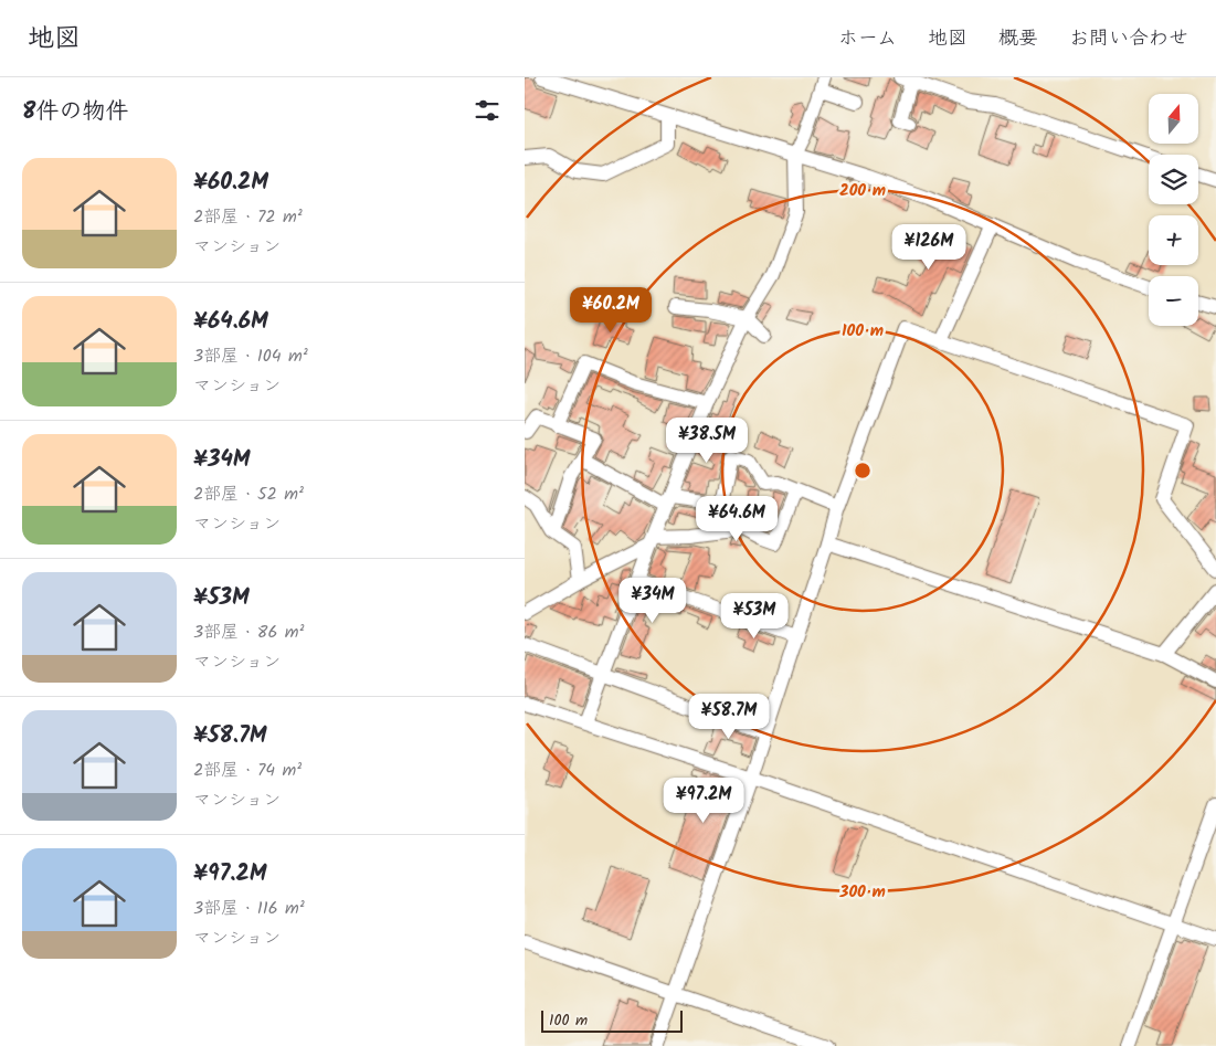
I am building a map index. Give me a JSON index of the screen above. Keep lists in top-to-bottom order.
{
  "scale_bar": "100 m",
  "north": "top",
  "page": {
    "header": "地図",
    "nav": [
      "ホーム",
      "地図",
      "概要",
      "お問い合わせ"
    ],
    "heading": "8件の物件",
    "map_buttons": ["+", "−"],
    "list": [
      {
        "name": "¥60.2M",
        "note": "2部屋 · 72 m² · マンション"
      },
      {
        "name": "¥64.6M",
        "note": "3部屋 · 104 m² · マンション"
      },
      {
        "name": "¥34M",
        "note": "2部屋 · 52 m² · マンション"
      },
      {
        "name": "¥53M",
        "note": "3部屋 · 86 m² · マンション"
      },
      {
        "name": "¥58.7M",
        "note": "2部屋 · 74 m² · マンション"
      },
      {
        "name": "¥97.2M",
        "note": "3部屋 · 116 m² · マンション"
      }
    ],
    "price": [
      "¥126M",
      "¥60.2M",
      "¥38.5M",
      "¥64.6M",
      "¥34M",
      "¥53M",
      "¥58.7M",
      "¥97.2M"
    ],
    "scale": "100 m"
  },
  "rings": ["200 m", "100 m", "300 m"]
}
